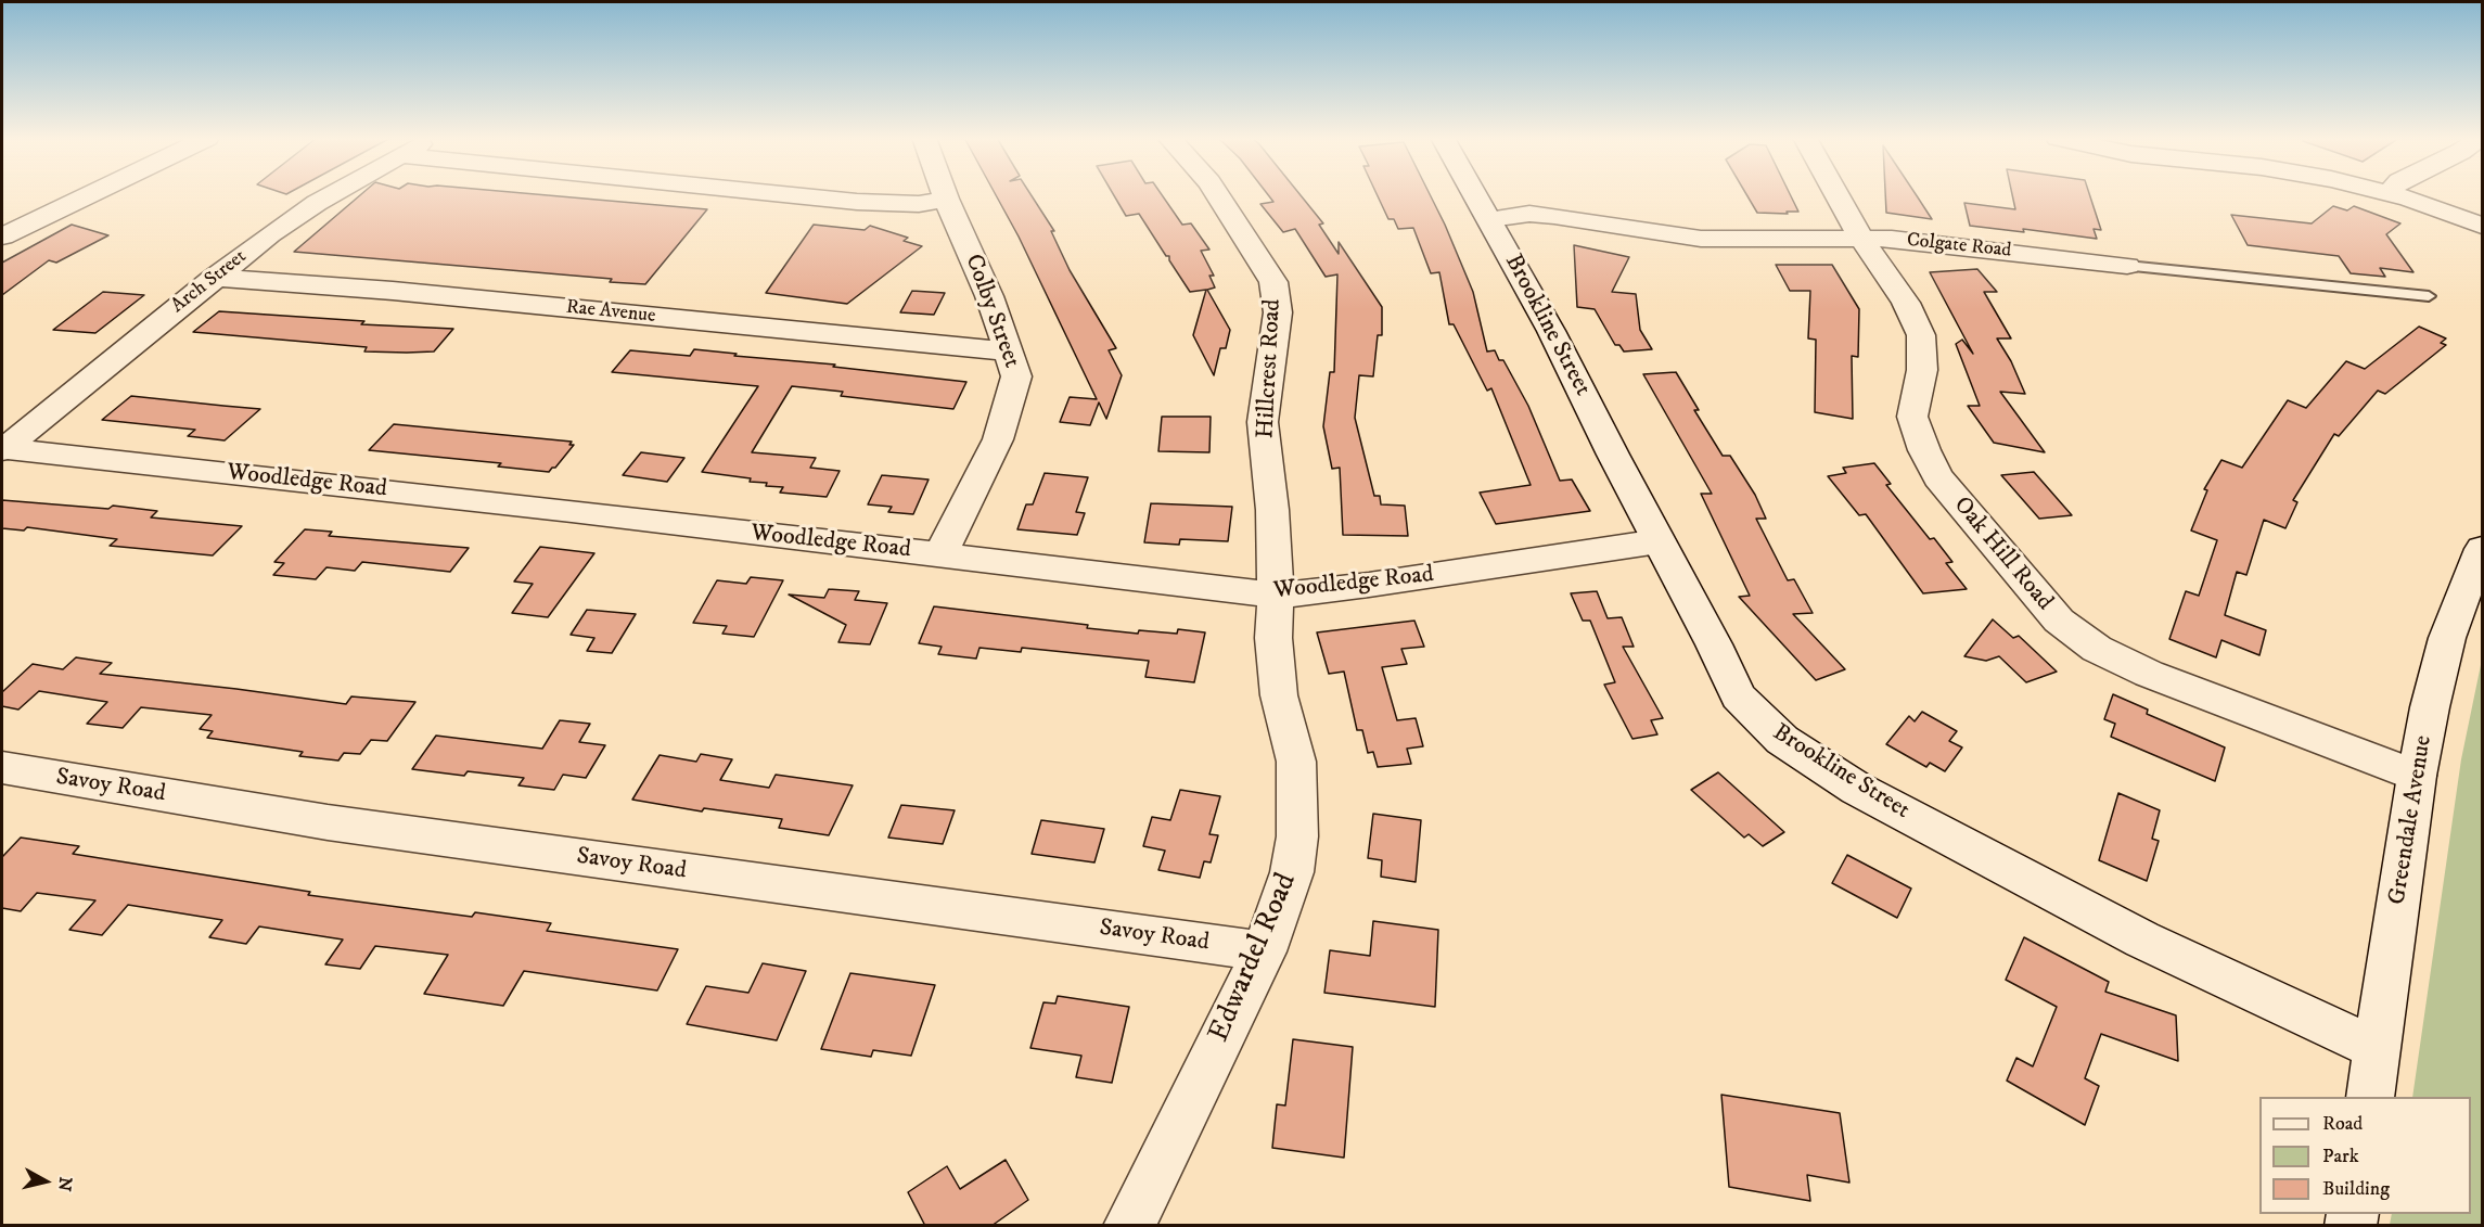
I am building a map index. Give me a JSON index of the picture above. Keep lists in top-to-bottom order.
{
  "streets": {
    "street": [
      "Colgate Road",
      "Arch Street",
      "Colby Street",
      "Rae Avenue",
      "Brookline Street",
      "Hillcrest Road",
      "Woodledge Road",
      "Oak Hill Road",
      "Savoy Road",
      "Greendale Avenue",
      "Edwardel Road"
    ]
  },
  "crossings": [
    ["Colgate Road", "Brookline Street"],
    ["Colgate Road", "Oak Hill Road"],
    ["Arch Street", "Rae Avenue"],
    ["Arch Street", "Woodledge Road"],
    ["Colby Street", "Rae Avenue"],
    ["Colby Street", "Woodledge Road"],
    ["Brookline Street", "Woodledge Road"],
    ["Brookline Street", "Greendale Avenue"],
    ["Hillcrest Road", "Woodledge Road"],
    ["Hillcrest Road", "Edwardel Road"],
    ["Woodledge Road", "Edwardel Road"],
    ["Oak Hill Road", "Greendale Avenue"],
    ["Savoy Road", "Edwardel Road"]
  ],
  "legend": ["Road", "Park", "Building"],
  "north": "right"
}
